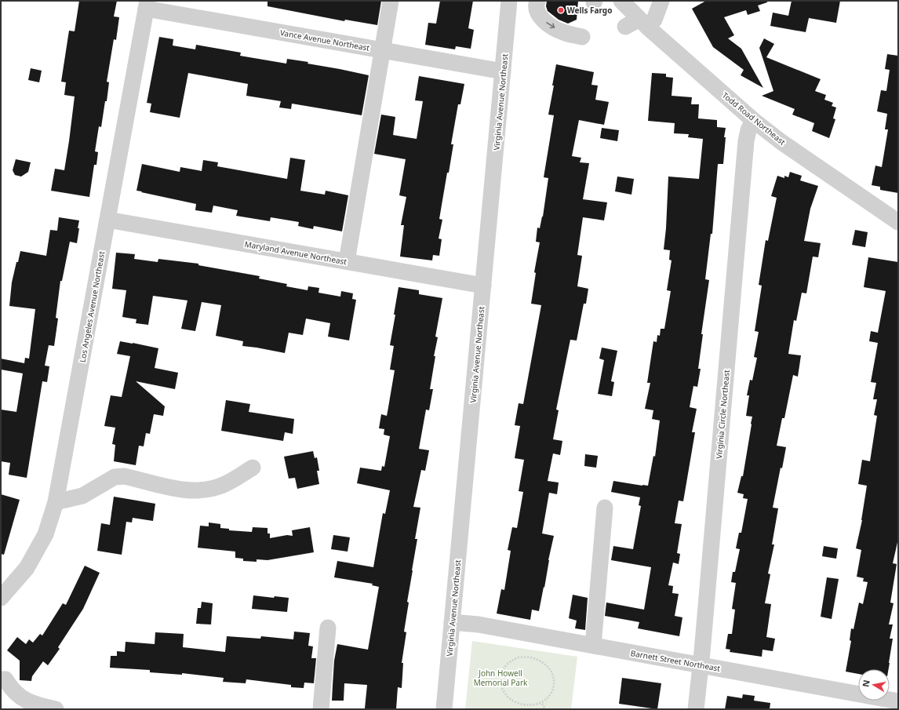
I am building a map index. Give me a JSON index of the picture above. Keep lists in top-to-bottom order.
{
  "streets": {
    "street": [
      "Vance Avenue Northeast",
      "Virginia Avenue Northeast",
      "Todd Road Northeast",
      "Maryland Avenue Northeast",
      "Los Angeles Avenue Northeast",
      "Virginia Circle Northeast",
      "Barnett Street Northeast"
    ]
  },
  "crossings": [
    ["Vance Avenue Northeast", "Virginia Avenue Northeast"],
    ["Vance Avenue Northeast", "Los Angeles Avenue Northeast"],
    ["Virginia Avenue Northeast", "Maryland Avenue Northeast"],
    ["Virginia Avenue Northeast", "Barnett Street Northeast"],
    ["Todd Road Northeast", "Virginia Circle Northeast"],
    ["Maryland Avenue Northeast", "Los Angeles Avenue Northeast"],
    ["Virginia Circle Northeast", "Barnett Street Northeast"]
  ],
  "parks": ["John Howell Memorial Park"],
  "places": ["Wells Fargo"],
  "north": "left"
}
